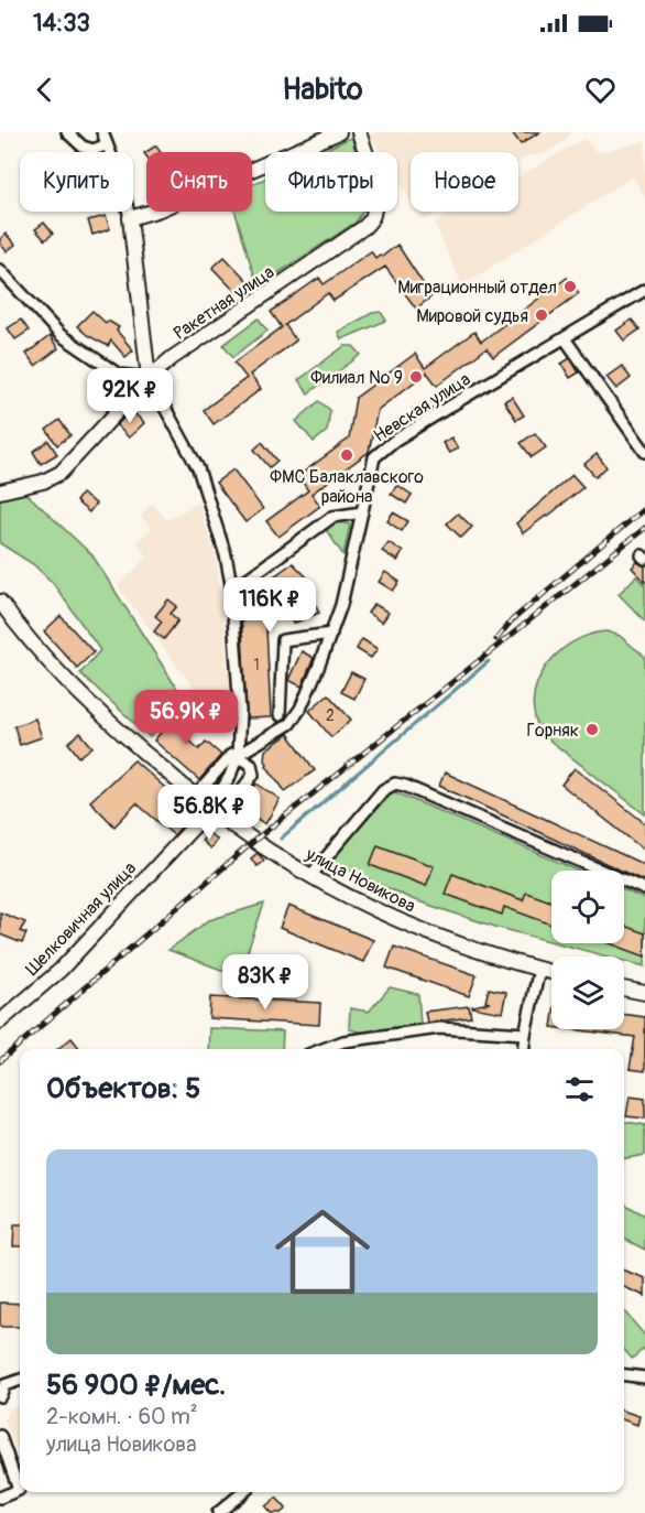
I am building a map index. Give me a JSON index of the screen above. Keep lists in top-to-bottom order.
{
  "streets": {
    "main road": ["Ракетная улица", "улица Новикова", "Шелковичная улица"],
    "street": ["Невская улица"]
  },
  "crossings": [
    ["Невская улица", "улица Новикова"],
    ["Невская улица", "Шелковичная улица"],
    ["улица Новикова", "Шелковичная улица"]
  ],
  "places": [
    "Миграционный отдел",
    "Мировой судья",
    "Филиал No 9",
    "ФМС Балаклавского района",
    "Горняк"
  ],
  "house_numbers": ["1", "2"],
  "page": {
    "status": "14:33",
    "header": "Habito",
    "chip": [
      "Купить",
      "Снять",
      "Фильтры",
      "Новое"
    ],
    "price": [
      "92K ₽",
      "116K ₽",
      "56.9K ₽",
      "56.8K ₽",
      "83K ₽"
    ],
    "heading": "Объектов: 5",
    "list": [
      {
        "name": "56 900 ₽/мес.",
        "note": "2-комн. · 60 m² · улица Новикова"
      }
    ]
  }
}
